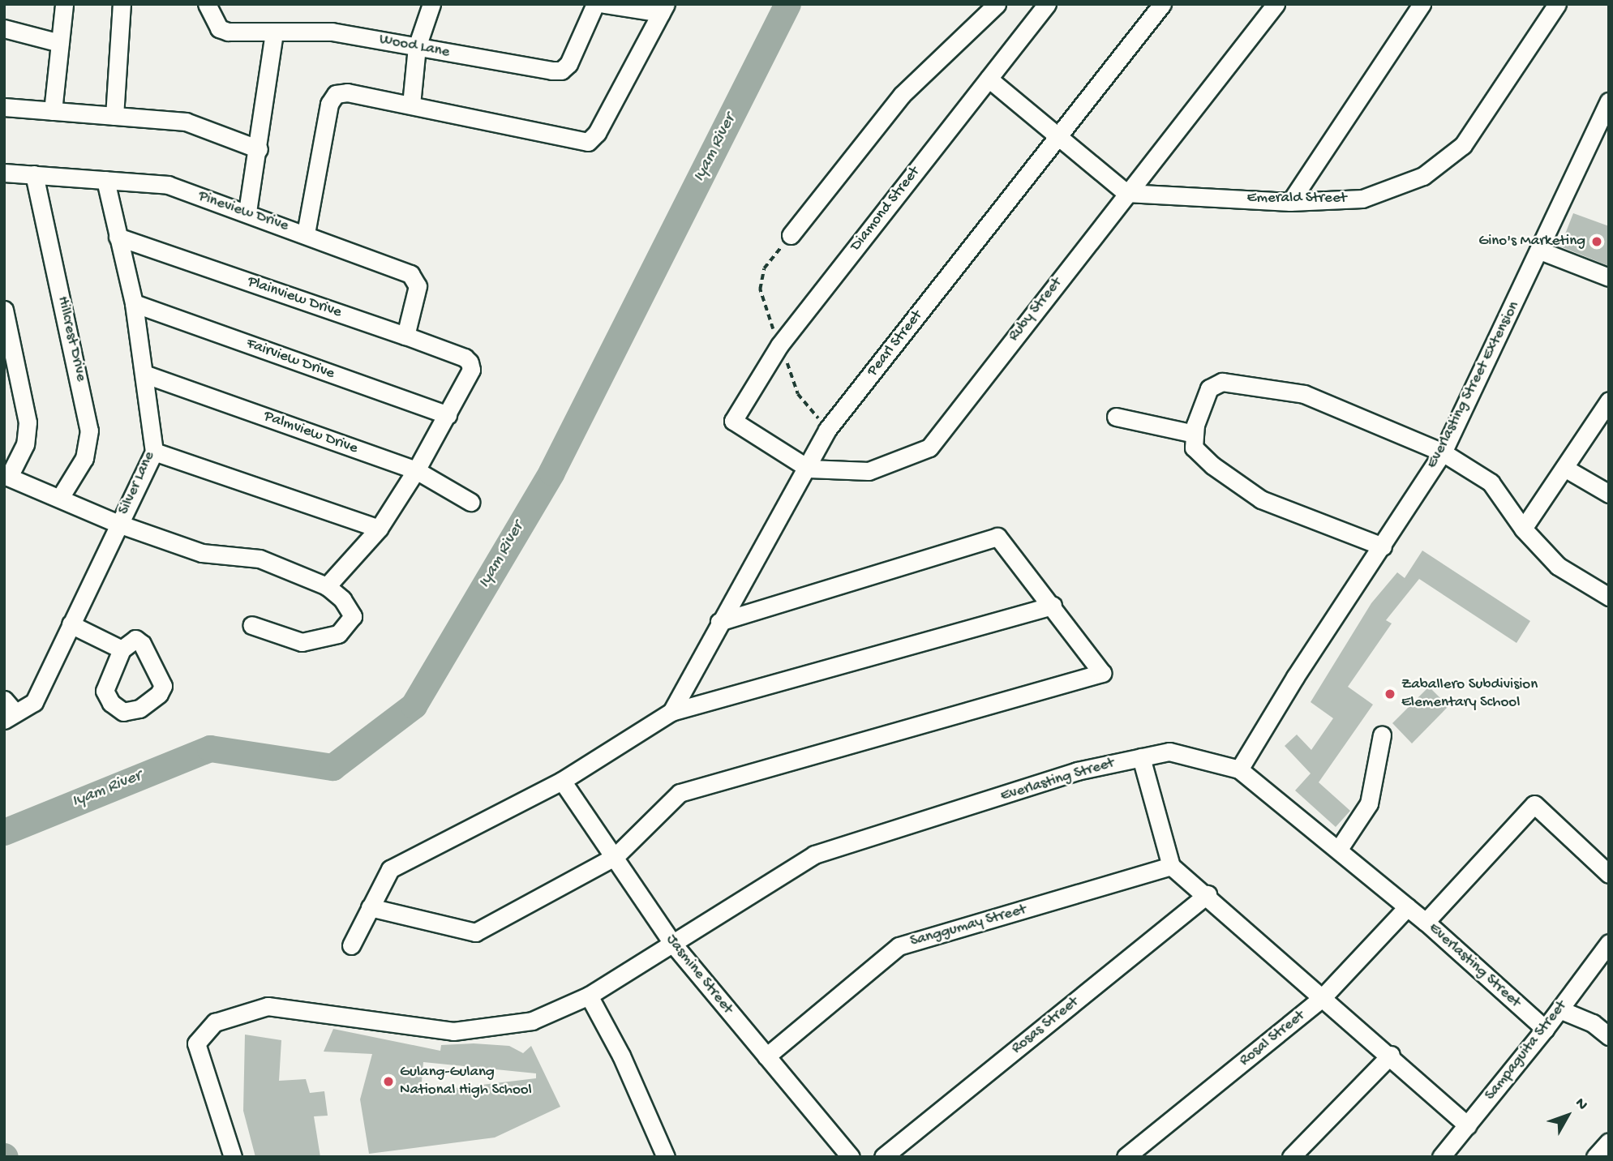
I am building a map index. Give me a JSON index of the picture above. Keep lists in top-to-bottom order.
{
  "streets": {
    "street": [
      "Wood Lane",
      "Emerald Street",
      "Diamond Street",
      "Pineview Drive",
      "Plainview Drive",
      "Ruby Street",
      "Hillcrest Drive",
      "Pearl Street",
      "Fairview Drive",
      "Everlasting Street Extension",
      "Palmview Drive",
      "Silver Lane",
      "Everlasting Street",
      "Sanggumay Street",
      "Jasmine Street",
      "Rosas Street",
      "Rosal Street",
      "Sampaguita Street"
    ]
  },
  "crossings": [
    ["Emerald Street", "Ruby Street"],
    ["Diamond Street", "Ruby Street"],
    ["Diamond Street", "Pearl Street"],
    ["Pineview Drive", "Plainview Drive"],
    ["Pineview Drive", "Hillcrest Drive"],
    ["Pineview Drive", "Silver Lane"],
    ["Plainview Drive", "Fairview Drive"],
    ["Plainview Drive", "Silver Lane"],
    ["Ruby Street", "Pearl Street"],
    ["Fairview Drive", "Silver Lane"],
    ["Everlasting Street Extension", "Everlasting Street"],
    ["Palmview Drive", "Silver Lane"],
    ["Everlasting Street", "Jasmine Street"],
    ["Everlasting Street", "Rosal Street"],
    ["Everlasting Street", "Sampaguita Street"],
    ["Sanggumay Street", "Jasmine Street"]
  ],
  "water": ["Iyam River"],
  "places": ["Gino's Marketing", "Zaballero Subdivision Elementary School", "Gulang-Gulang National High School"],
  "north": "top right"
}
